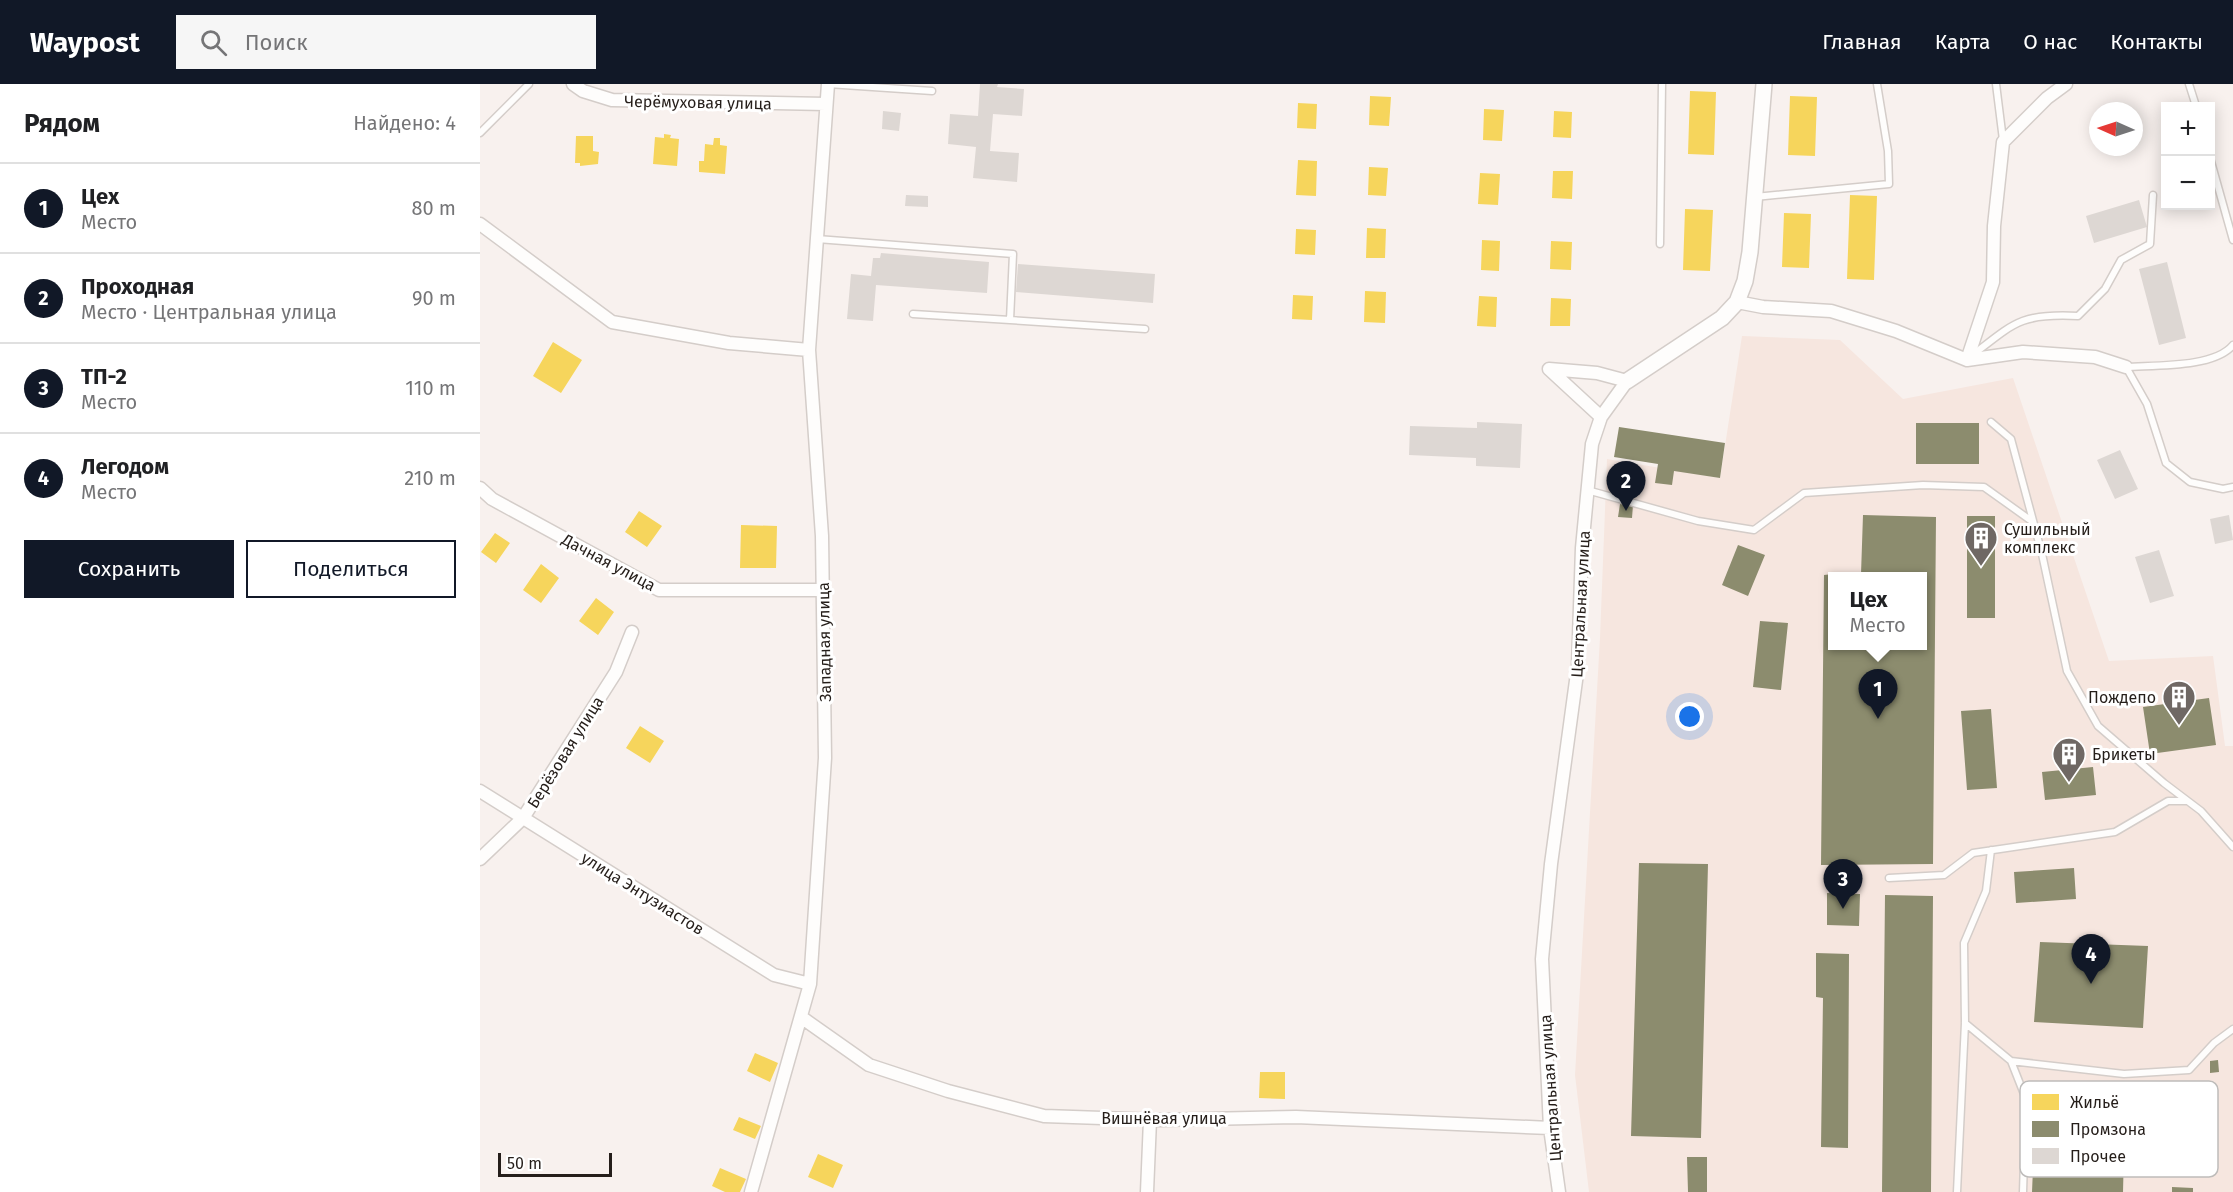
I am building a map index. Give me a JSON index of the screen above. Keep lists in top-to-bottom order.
{
  "streets": {
    "street": [
      "Черёмуховая улица",
      "Дачная улица",
      "Центральная улица",
      "Западная улица",
      "Берёзовая улица",
      "улица Энтузиастов",
      "Вишнёвая улица"
    ]
  },
  "crossings": [
    ["Черёмуховая улица", "Западная улица"],
    ["Дачная улица", "Западная улица"],
    ["Центральная улица", "Вишнёвая улица"],
    ["Западная улица", "улица Энтузиастов"],
    ["Западная улица", "Вишнёвая улица"],
    ["Берёзовая улица", "улица Энтузиастов"]
  ],
  "places": {
    "building": ["Сушильный комплекс", "Пождепо", "Брикеты"]
  },
  "legend": ["Жильё", "Промзона", "Прочее"],
  "scale_bar": "50 m",
  "north": "left",
  "page": {
    "header": "Waypost",
    "search": "Поиск",
    "nav": [
      "Главная",
      "Карта",
      "О нас",
      "Контакты"
    ],
    "heading": ["Рядом", "Найдено: 4"],
    "map_buttons": ["+", "−"],
    "list": [
      {
        "mark": "1",
        "name": "Цех",
        "note": "Место",
        "value": "80 m"
      },
      {
        "mark": "2",
        "name": "Проходная",
        "note": "Место · Центральная улица",
        "value": "90 m"
      },
      {
        "mark": "3",
        "name": "ТП-2",
        "note": "Место",
        "value": "110 m"
      },
      {
        "mark": "4",
        "name": "Легодом",
        "note": "Место",
        "value": "210 m"
      }
    ],
    "pins": [
      "2",
      "1",
      "3",
      "4"
    ],
    "buttons": ["Сохранить", "Поделиться"],
    "popup": ["Цех", "Место"],
    "scale": "50 m"
  }
}
